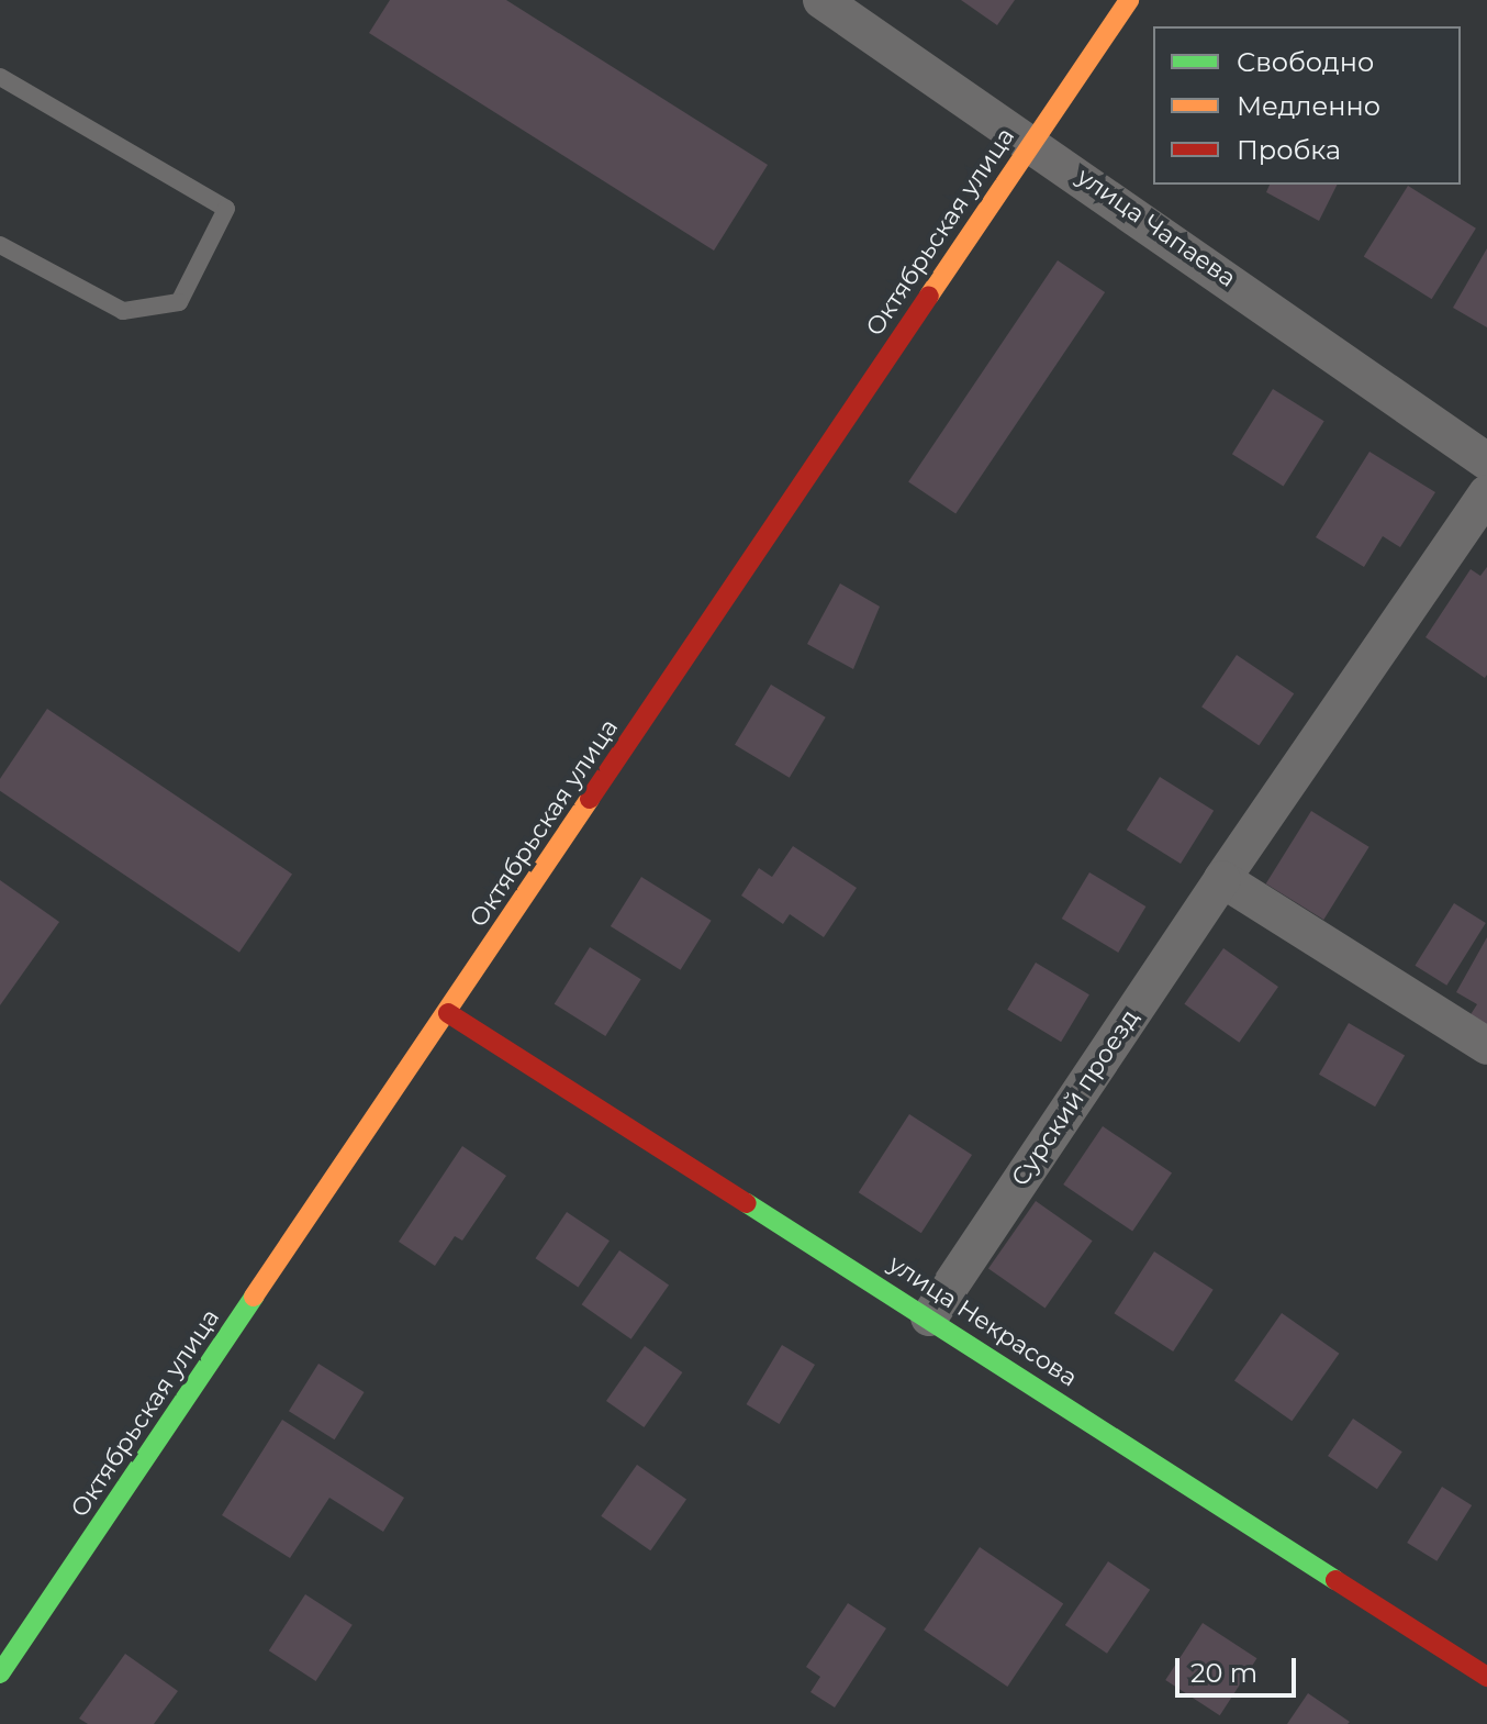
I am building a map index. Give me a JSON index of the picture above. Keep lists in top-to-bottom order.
{
  "streets": {
    "street": [
      "улица Чапаева",
      "Октябрьская улица",
      "Сурский проезд",
      "улица Некрасова"
    ]
  },
  "crossings": [
    ["улица Чапаева", "Октябрьская улица"],
    ["Октябрьская улица", "улица Некрасова"],
    ["Сурский проезд", "улица Некрасова"]
  ],
  "legend": ["Свободно", "Медленно", "Пробка"],
  "scale_bar": "20 m"
}
